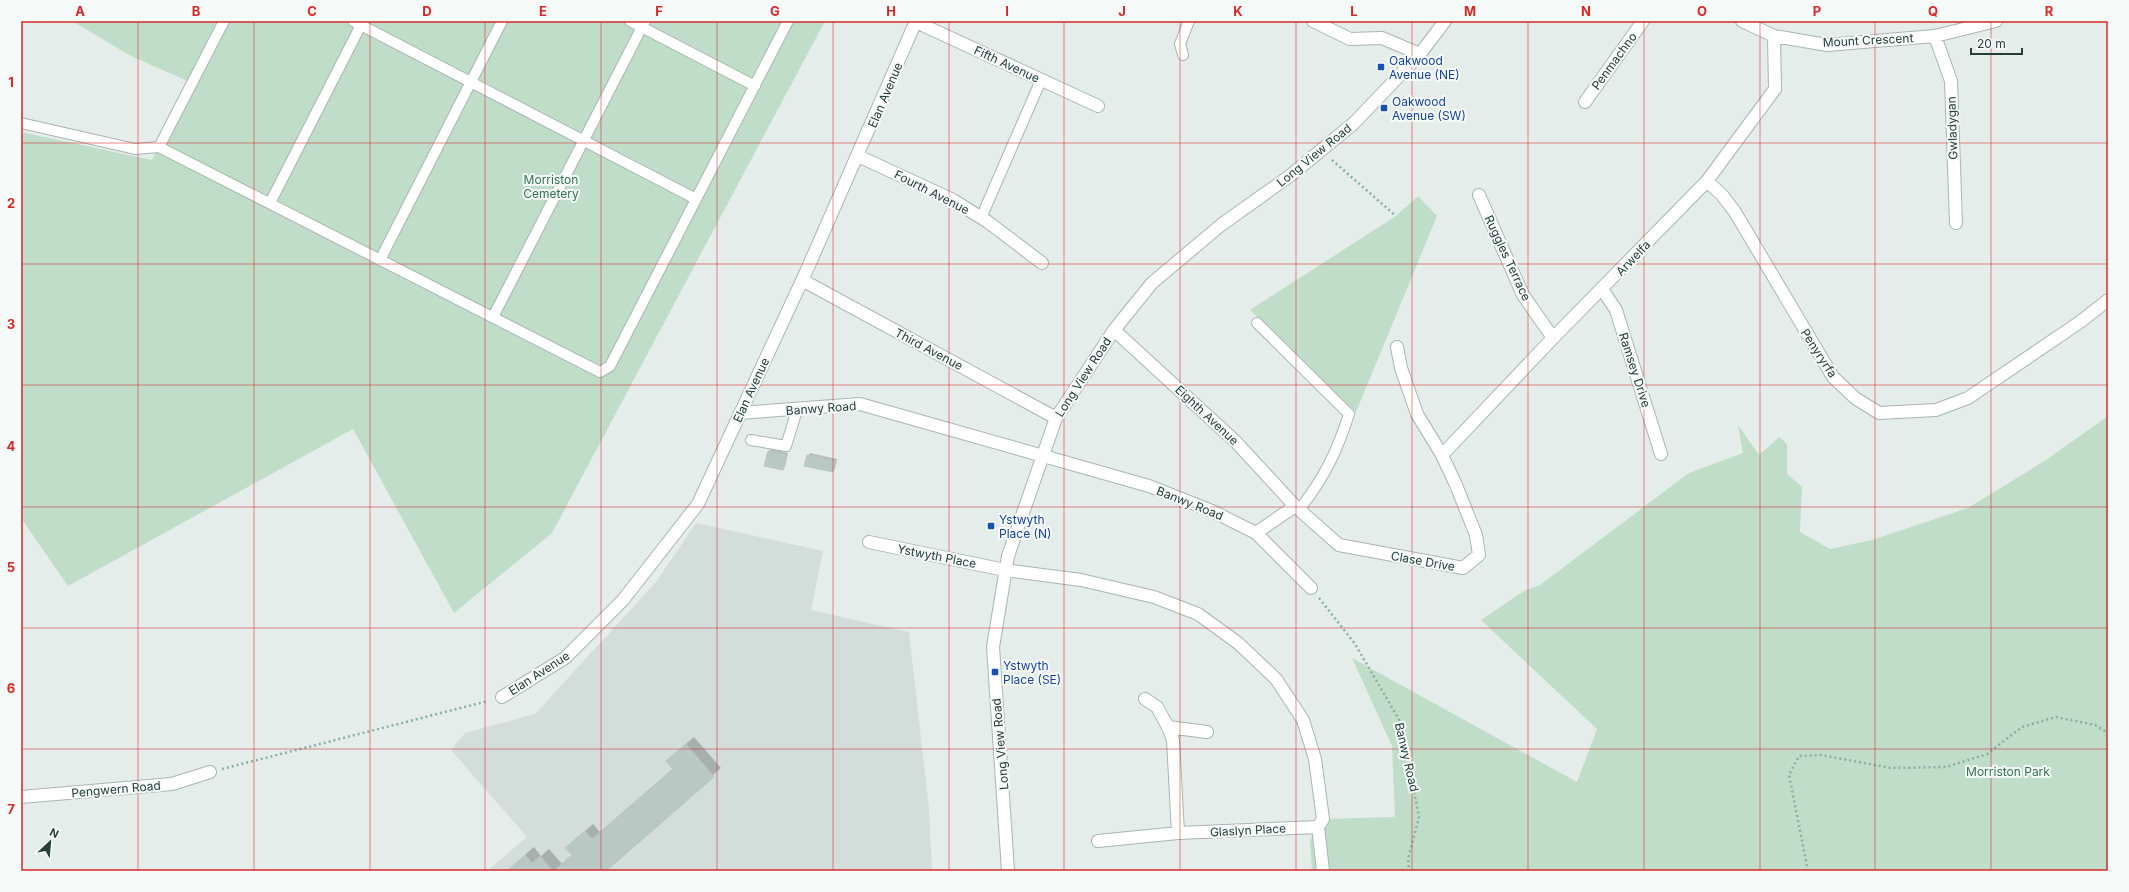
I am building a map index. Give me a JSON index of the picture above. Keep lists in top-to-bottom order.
{
  "streets": {
    "street": [
      "Mount Crescent",
      "Penmachno",
      "Fifth Avenue",
      "Elan Avenue",
      "Gwladygan",
      "Long View Road",
      "Fourth Avenue",
      "Ruggles Terrace",
      "Arwelfa",
      "Third Avenue",
      "Penyryrfa",
      "Ramsey Drive",
      "Banwy Road",
      "Eighth Avenue",
      "Ystwyth Place",
      "Clase Drive",
      "Pengwern Road",
      "Glaslyn Place"
    ]
  },
  "crossings": [
    ["Mount Crescent", "Gwladygan"],
    ["Mount Crescent", "Arwelfa"],
    ["Fifth Avenue", "Elan Avenue"],
    ["Elan Avenue", "Fourth Avenue"],
    ["Elan Avenue", "Third Avenue"],
    ["Elan Avenue", "Banwy Road"],
    ["Long View Road", "Third Avenue"],
    ["Long View Road", "Banwy Road"],
    ["Long View Road", "Eighth Avenue"],
    ["Long View Road", "Ystwyth Place"],
    ["Ruggles Terrace", "Arwelfa"],
    ["Arwelfa", "Penyryrfa"],
    ["Arwelfa", "Ramsey Drive"],
    ["Arwelfa", "Clase Drive"],
    ["Eighth Avenue", "Clase Drive"],
    ["Ystwyth Place", "Glaslyn Place"]
  ],
  "parks": ["Morriston Cemetery", "Morriston Park"],
  "places": {
    "transit": [
      "Oakwood Avenue (NE)",
      "Oakwood Avenue (SW)",
      "Ystwyth Place (N)",
      "Ystwyth Place (SE)"
    ]
  },
  "scale_bar": "20 m",
  "north": "top right",
  "grid": {
    "columns": [
      "A",
      "B",
      "C",
      "D",
      "E",
      "F",
      "G",
      "H",
      "I",
      "J",
      "K",
      "L",
      "M",
      "N",
      "O",
      "P",
      "Q",
      "R"
    ],
    "rows": [
      "1",
      "2",
      "3",
      "4",
      "5",
      "6",
      "7"
    ]
  }
}
